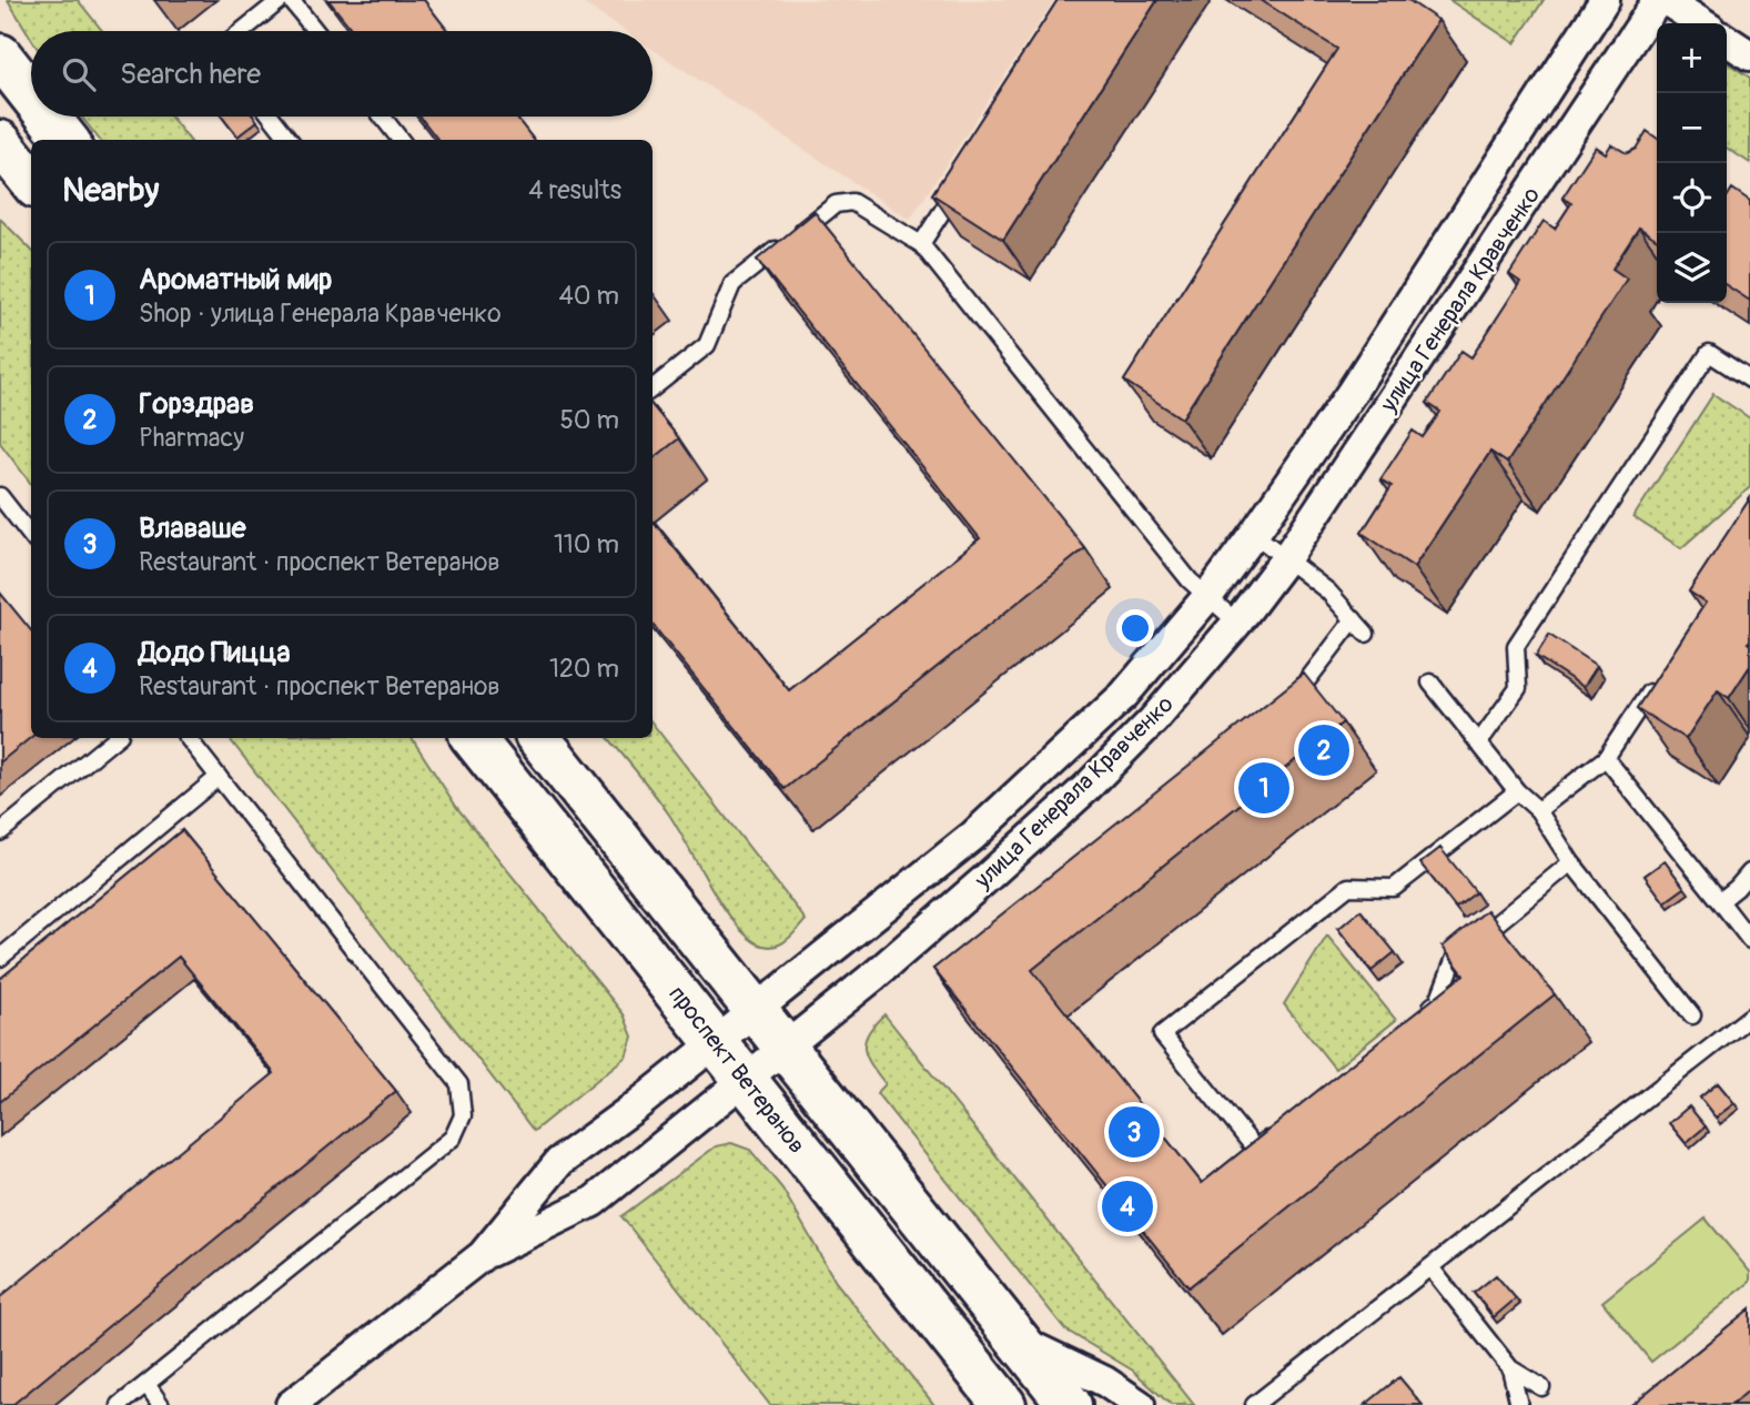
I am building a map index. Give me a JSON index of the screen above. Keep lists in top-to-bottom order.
{
  "streets": {
    "main road": ["проспект Ветеранов"],
    "street": ["улица Генерала Кравченко"]
  },
  "crossings": [
    ["улица Генерала Кравченко", "проспект Ветеранов"]
  ],
  "page": {
    "map_buttons": ["+", "−"],
    "search": "Search here",
    "heading": ["Nearby", "4 results"],
    "list": [
      {
        "mark": "1",
        "name": "Ароматный мир",
        "note": "Shop · улица Генерала Кравченко",
        "value": "40 m"
      },
      {
        "mark": "2",
        "name": "Горздрав",
        "note": "Pharmacy",
        "value": "50 m"
      },
      {
        "mark": "3",
        "name": "Влаваше",
        "note": "Restaurant · проспект Ветеранов",
        "value": "110 m"
      },
      {
        "mark": "4",
        "name": "Додо Пицца",
        "note": "Restaurant · проспект Ветеранов",
        "value": "120 m"
      }
    ],
    "pins": [
      "2",
      "1",
      "3",
      "4"
    ]
  }
}
